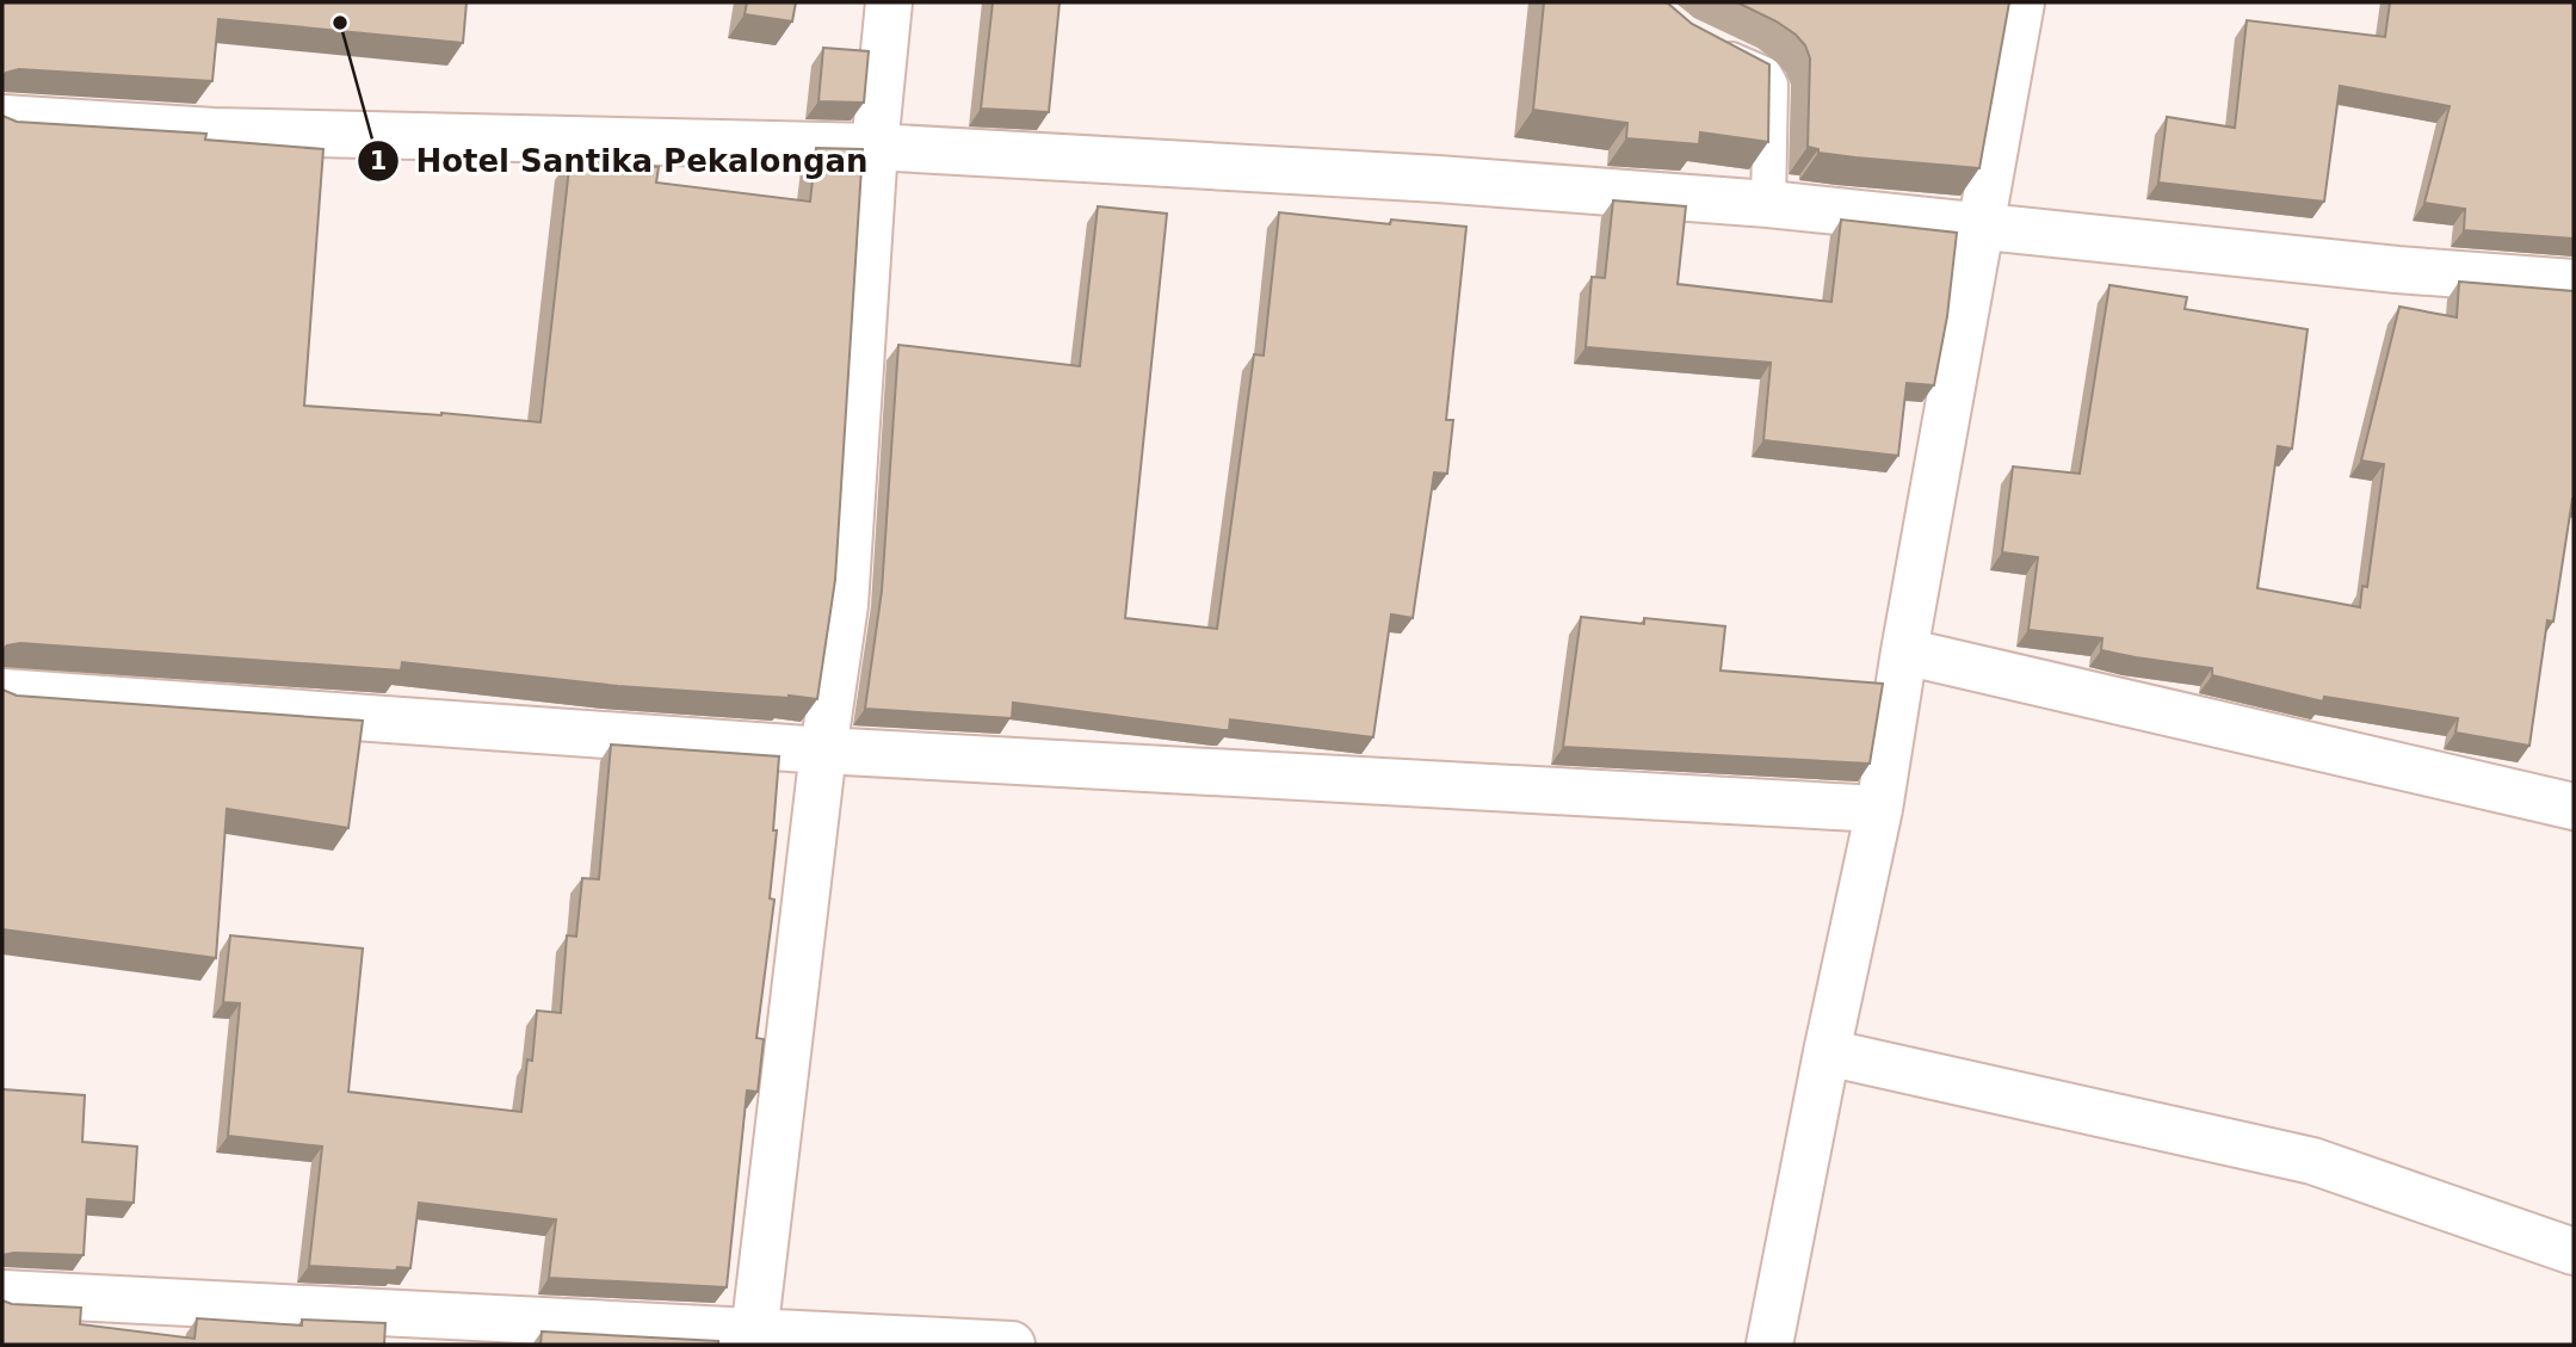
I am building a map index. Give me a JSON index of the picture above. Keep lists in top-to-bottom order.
{
  "places": ["Hotel Santika Pekalongan"]
}
